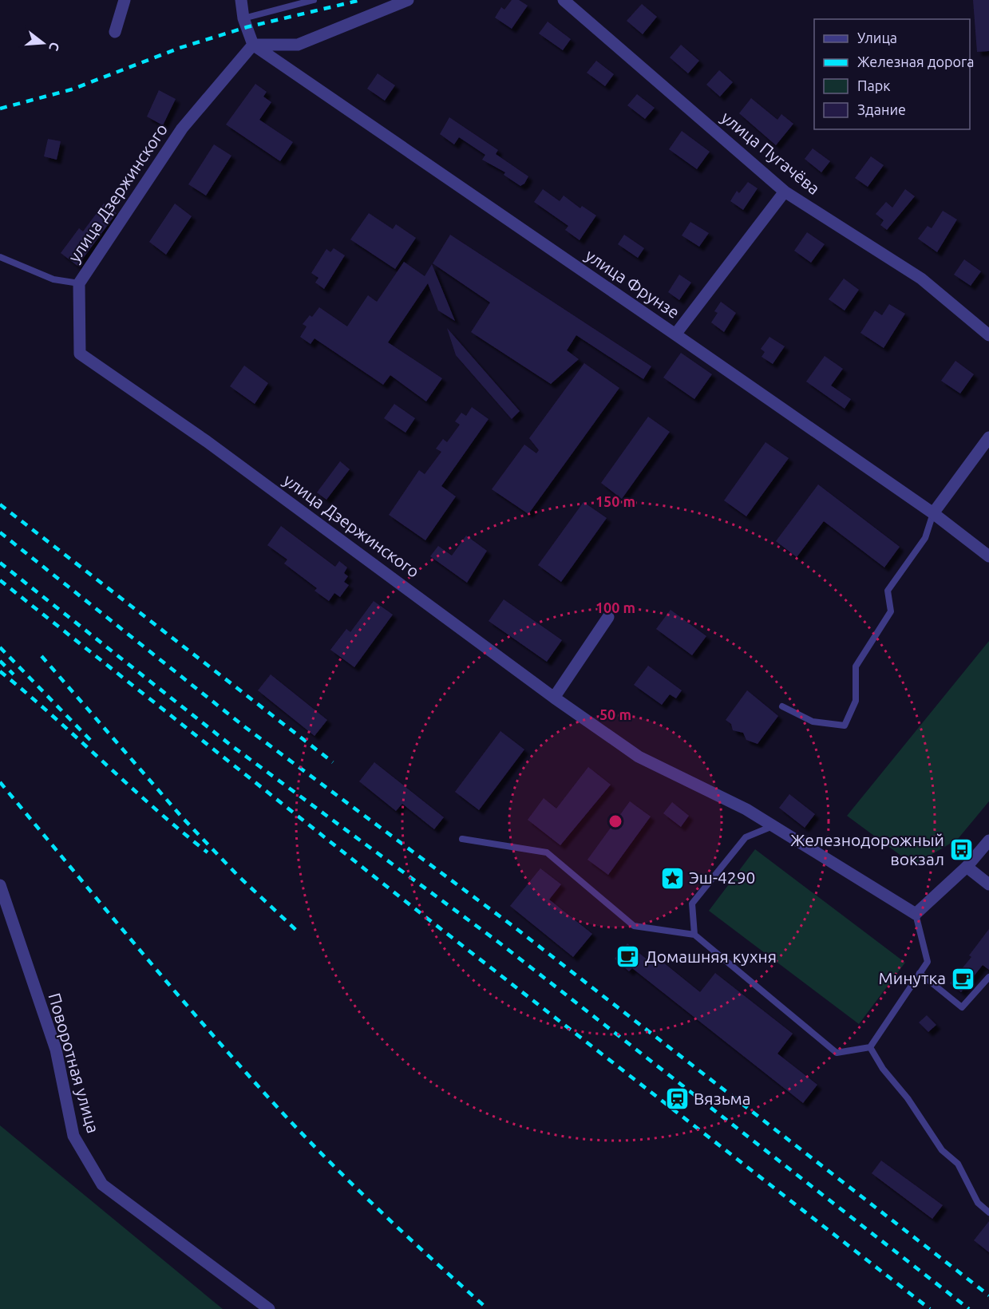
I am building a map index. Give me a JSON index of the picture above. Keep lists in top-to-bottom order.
{
  "streets": {
    "street": [
      "улица Пугачёва",
      "улица Дзержинского",
      "улица Фрунзе",
      "Поворотная улица"
    ]
  },
  "crossings": [
    ["улица Дзержинского", "улица Фрунзе"]
  ],
  "places": {
    "bus stop": ["Железнодорожный вокзал"],
    "place": ["Эш-4290"],
    "cafe": ["Домашняя кухня", "Минутка"],
    "station": ["Вязьма"]
  },
  "legend": [
    "Улица",
    "Железная дорога",
    "Парк",
    "Здание"
  ],
  "north": "right",
  "rings": ["150 m", "100 m", "50 m"]
}
